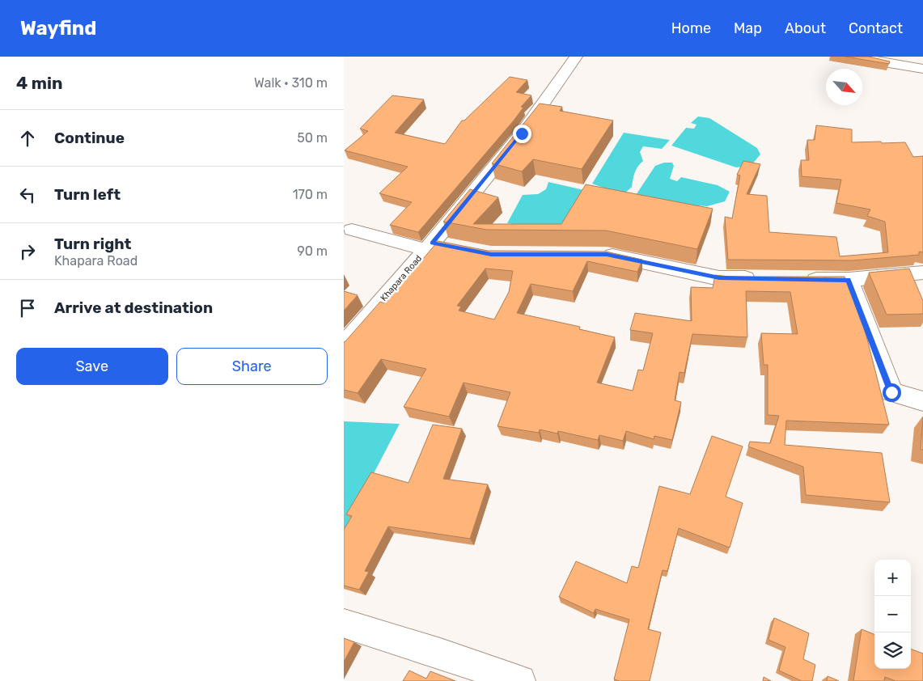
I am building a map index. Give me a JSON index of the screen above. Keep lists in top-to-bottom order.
{
  "streets": {
    "street": ["Khapara Road"]
  },
  "north": "bottom right",
  "page": {
    "header": "Wayfind",
    "nav": [
      "Home",
      "Map",
      "About",
      "Contact"
    ],
    "heading": ["4 min", "Walk · 310 m"],
    "list": [
      ["Continue", "50 m"],
      ["Turn left", "170 m"],
      ["Turn right", "Khapara Road", "90 m"],
      "Arrive at destination"
    ],
    "buttons": ["Save", "Share"],
    "map_buttons": ["+", "−"]
  }
}
